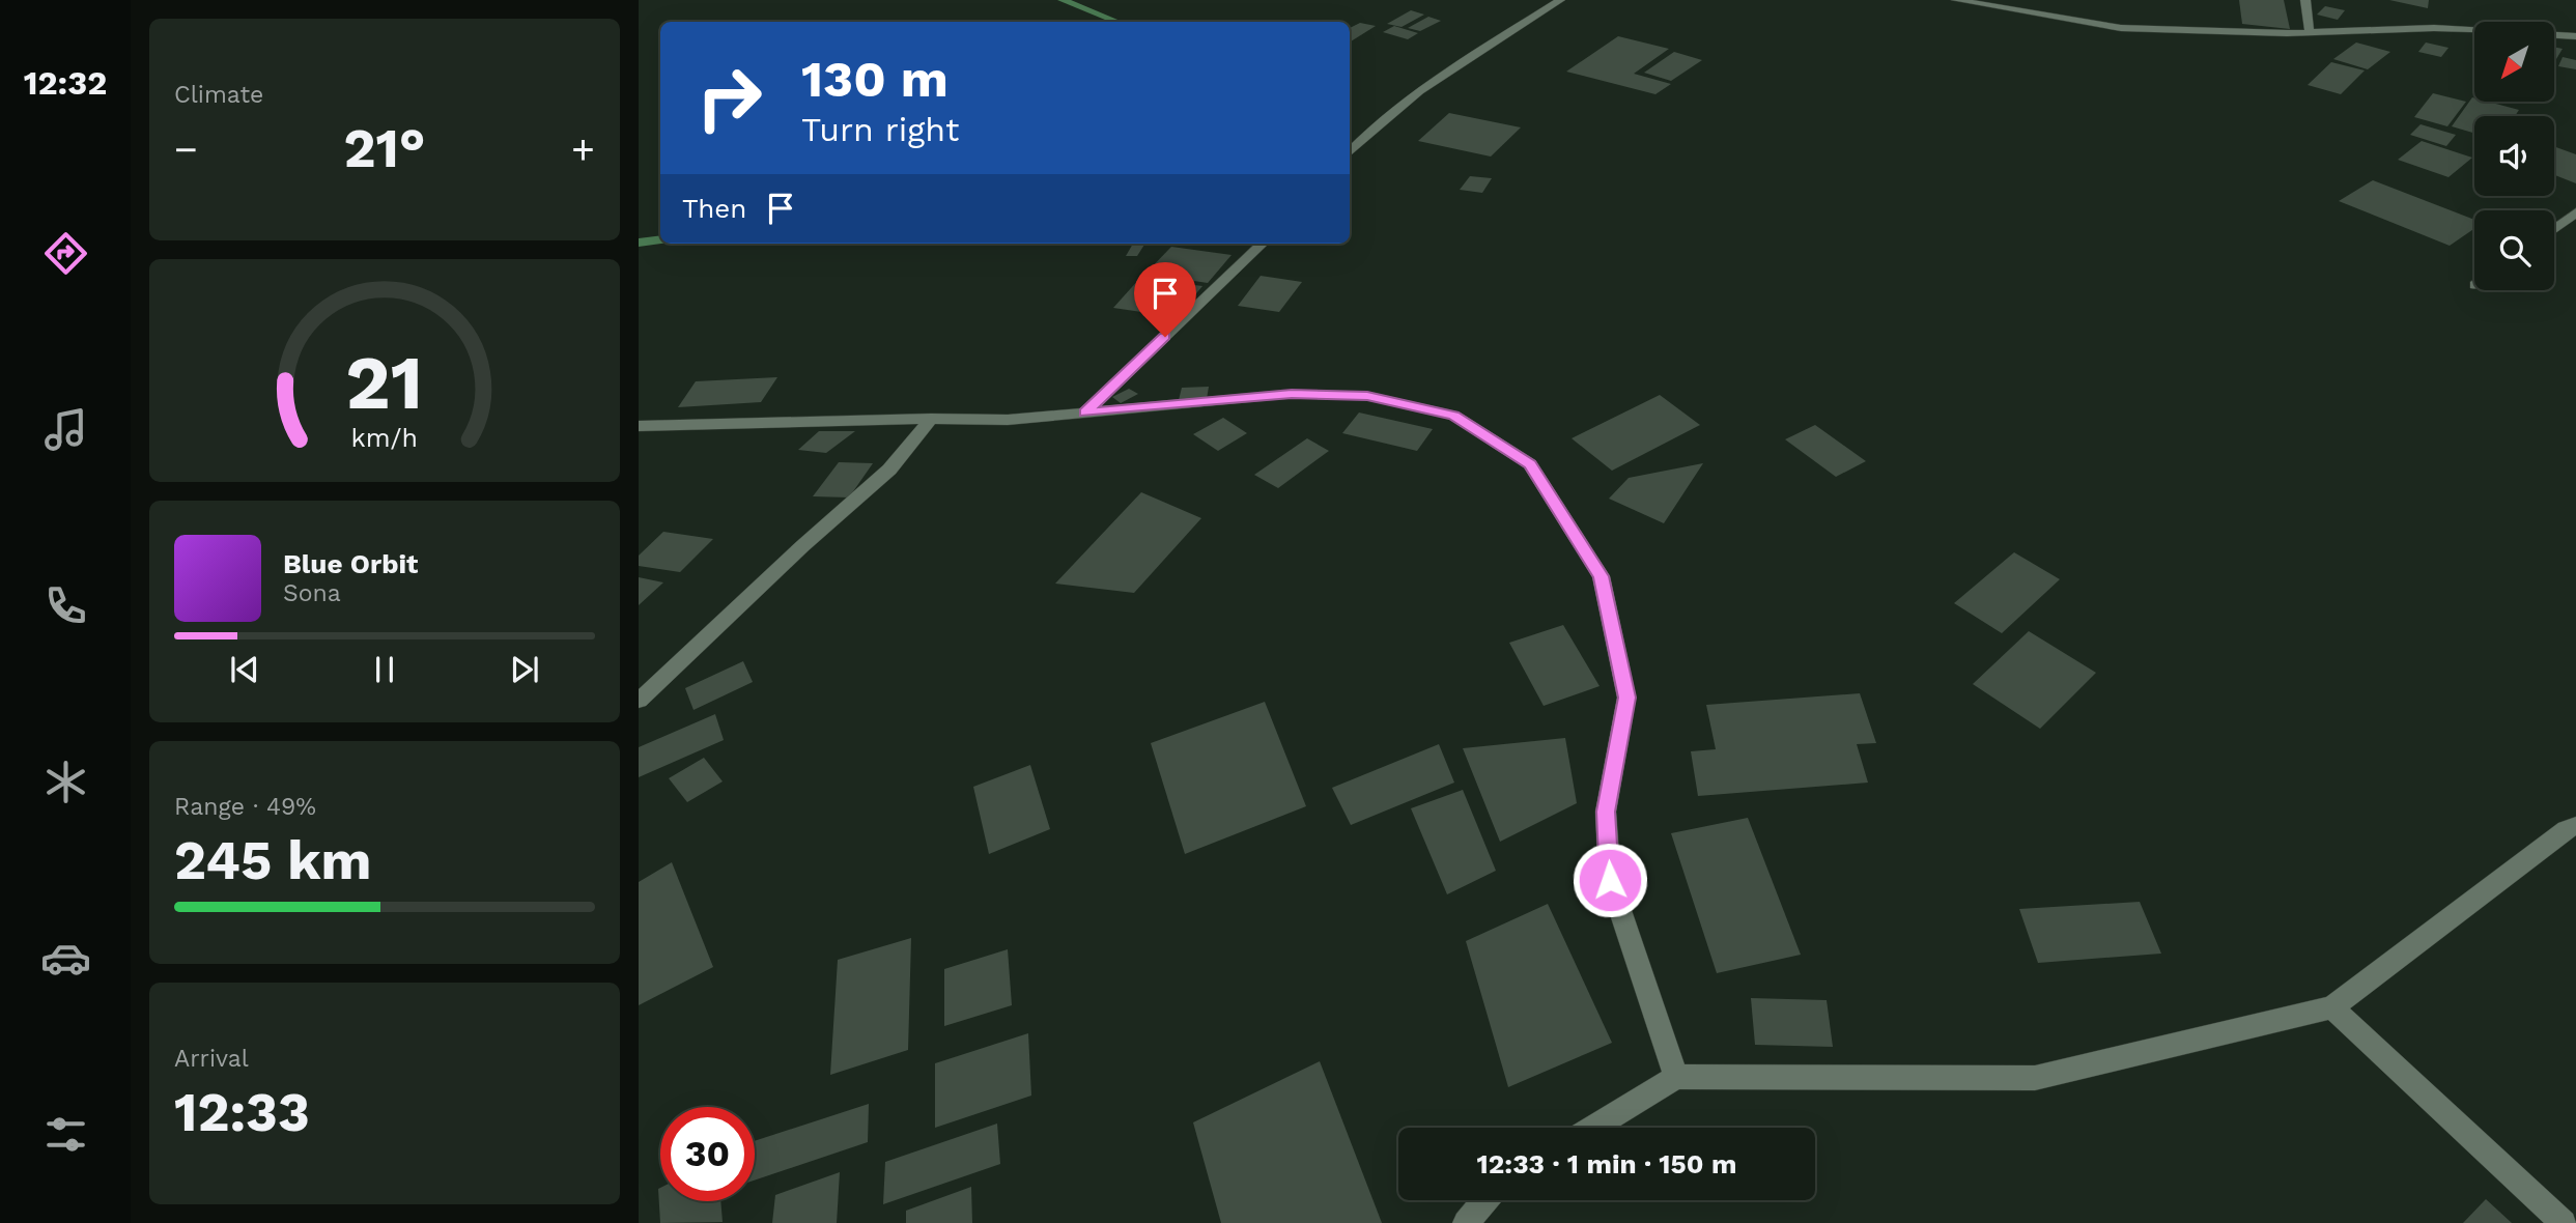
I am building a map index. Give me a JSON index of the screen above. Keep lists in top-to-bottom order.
{
  "north": "bottom left",
  "page": {
    "tabs": "12:32",
    "tile": [
      "Climate",
      ["Range · 49%", "245 km"],
      ["Arrival", "12:33"]
    ],
    "turn": ["130 m", "Turn right"],
    "heat": ["−", "21°", "+"],
    "then": "Then",
    "song": ["Blue Orbit", "Sona"],
    "limit": "30",
    "trip": "12:33 · 1 min · 150 m",
    "gauge": ["21", "km/h"]
  }
}
